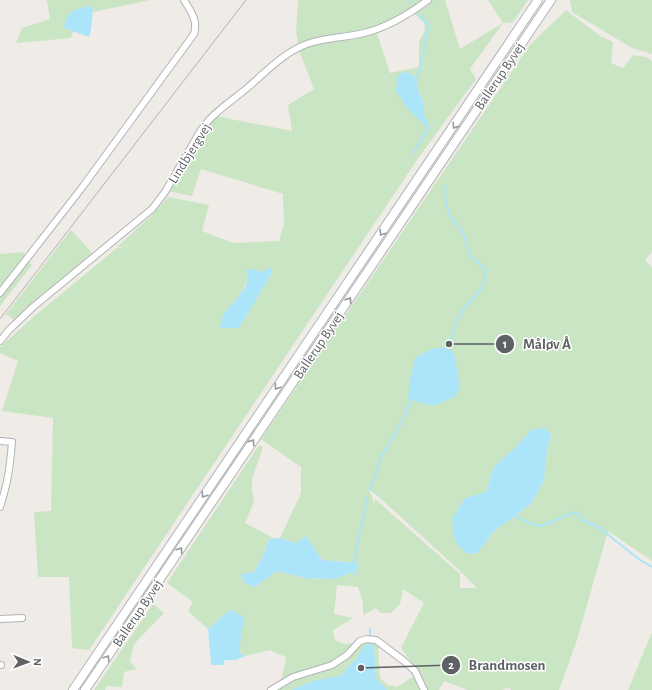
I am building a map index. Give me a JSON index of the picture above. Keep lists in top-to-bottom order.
{
  "streets": {
    "main road": ["Ballerup Byvej"],
    "street": ["Lindbjergvej"]
  },
  "places": ["Måløv Å", "Brandmosen"],
  "north": "right"
}
